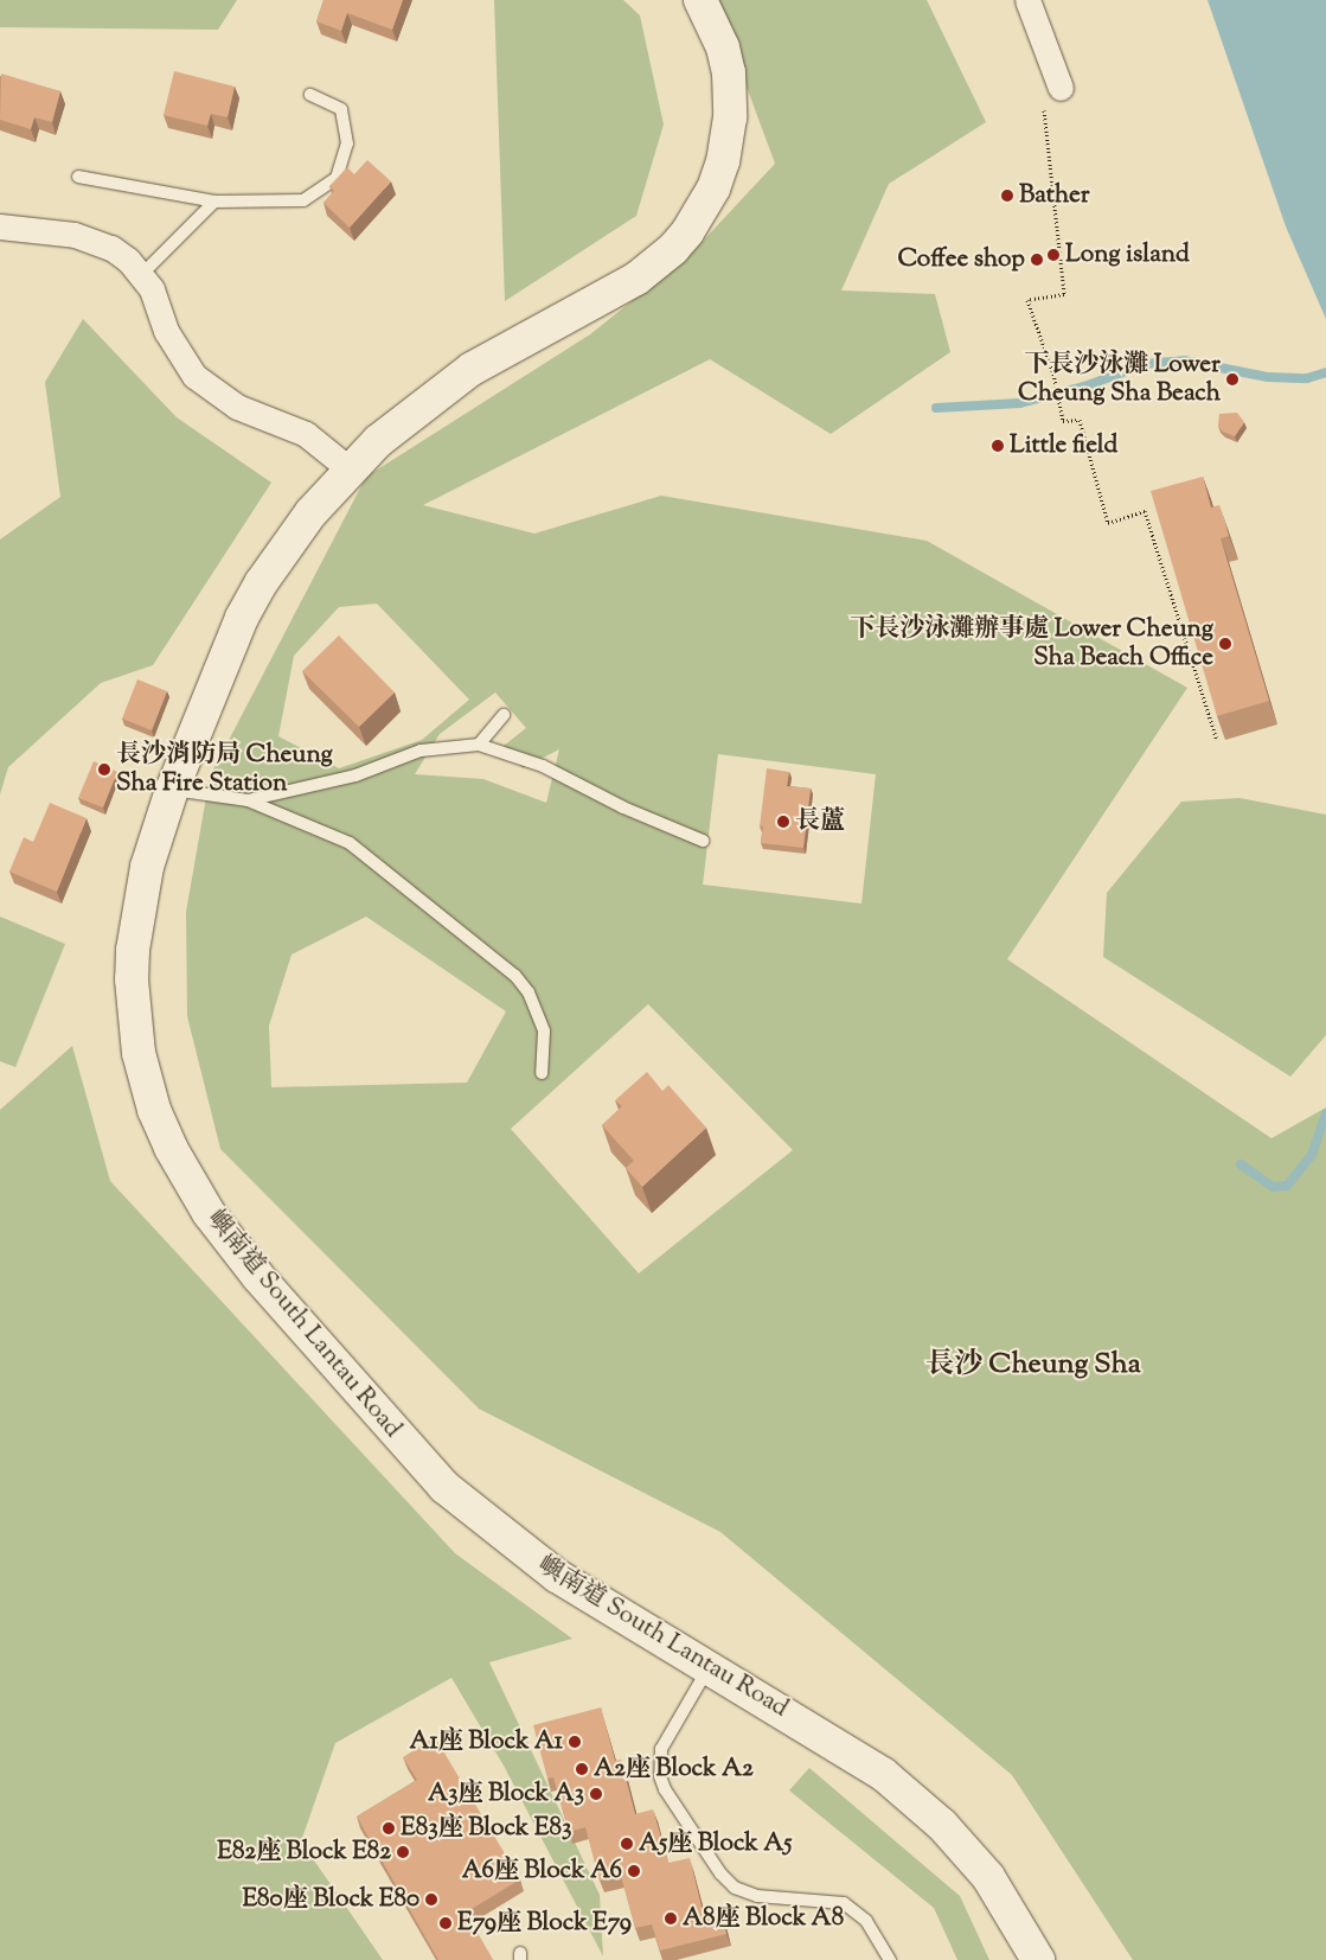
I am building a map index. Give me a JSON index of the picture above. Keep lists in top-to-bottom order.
{
  "streets": {
    "main road": ["嶼南道 South Lantau Road"]
  },
  "districts": ["長沙 Cheung Sha"],
  "places": [
    "Bather",
    "Long island",
    "Coffee shop",
    "下長沙泳灘 Lower Cheung Sha Beach",
    "Little field",
    "下長沙泳灘辦事處 Lower Cheung Sha Beach Office",
    "長沙消防局 Cheung Sha Fire Station",
    "長蘆",
    "A1座 Block A1",
    "A2座 Block A2",
    "A3座 Block A3",
    "E83座 Block E83",
    "A5座 Block A5",
    "E82座 Block E82",
    "A6座 Block A6",
    "E80座 Block E80",
    "A8座 Block A8",
    "E79座 Block E79"
  ]
}
